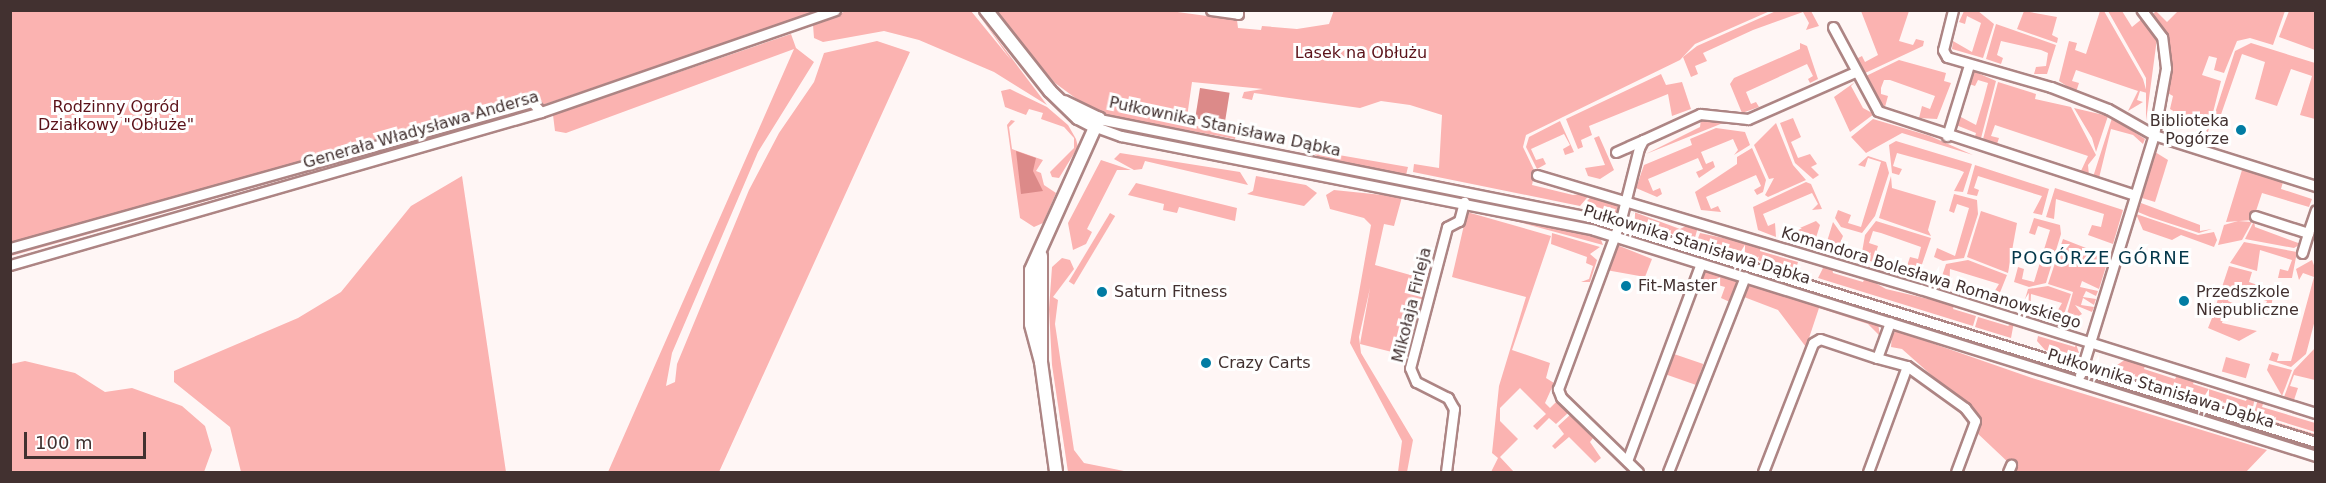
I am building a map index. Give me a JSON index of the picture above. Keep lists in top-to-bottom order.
{
  "streets": {
    "main road": ["Pułkownika Stanisława Dąbka"],
    "street": ["Generała Władysława Andersa", "Komandora Bolesława Romanowskiego", "Mikołaja Firleja"]
  },
  "crossings": [
    ["Pułkownika Stanisława Dąbka", "Mikołaja Firleja"]
  ],
  "districts": ["POGÓRZE GÓRNE"],
  "parks": ["Lasek na Obłużu", "Rodzinny Ogród Działkowy \"Obłuże\""],
  "places": [
    "Biblioteka Pogórze",
    "Fit-Master",
    "Saturn Fitness",
    "Przedszkole Niepubliczne",
    "Crazy Carts"
  ],
  "scale_bar": "100 m"
}
